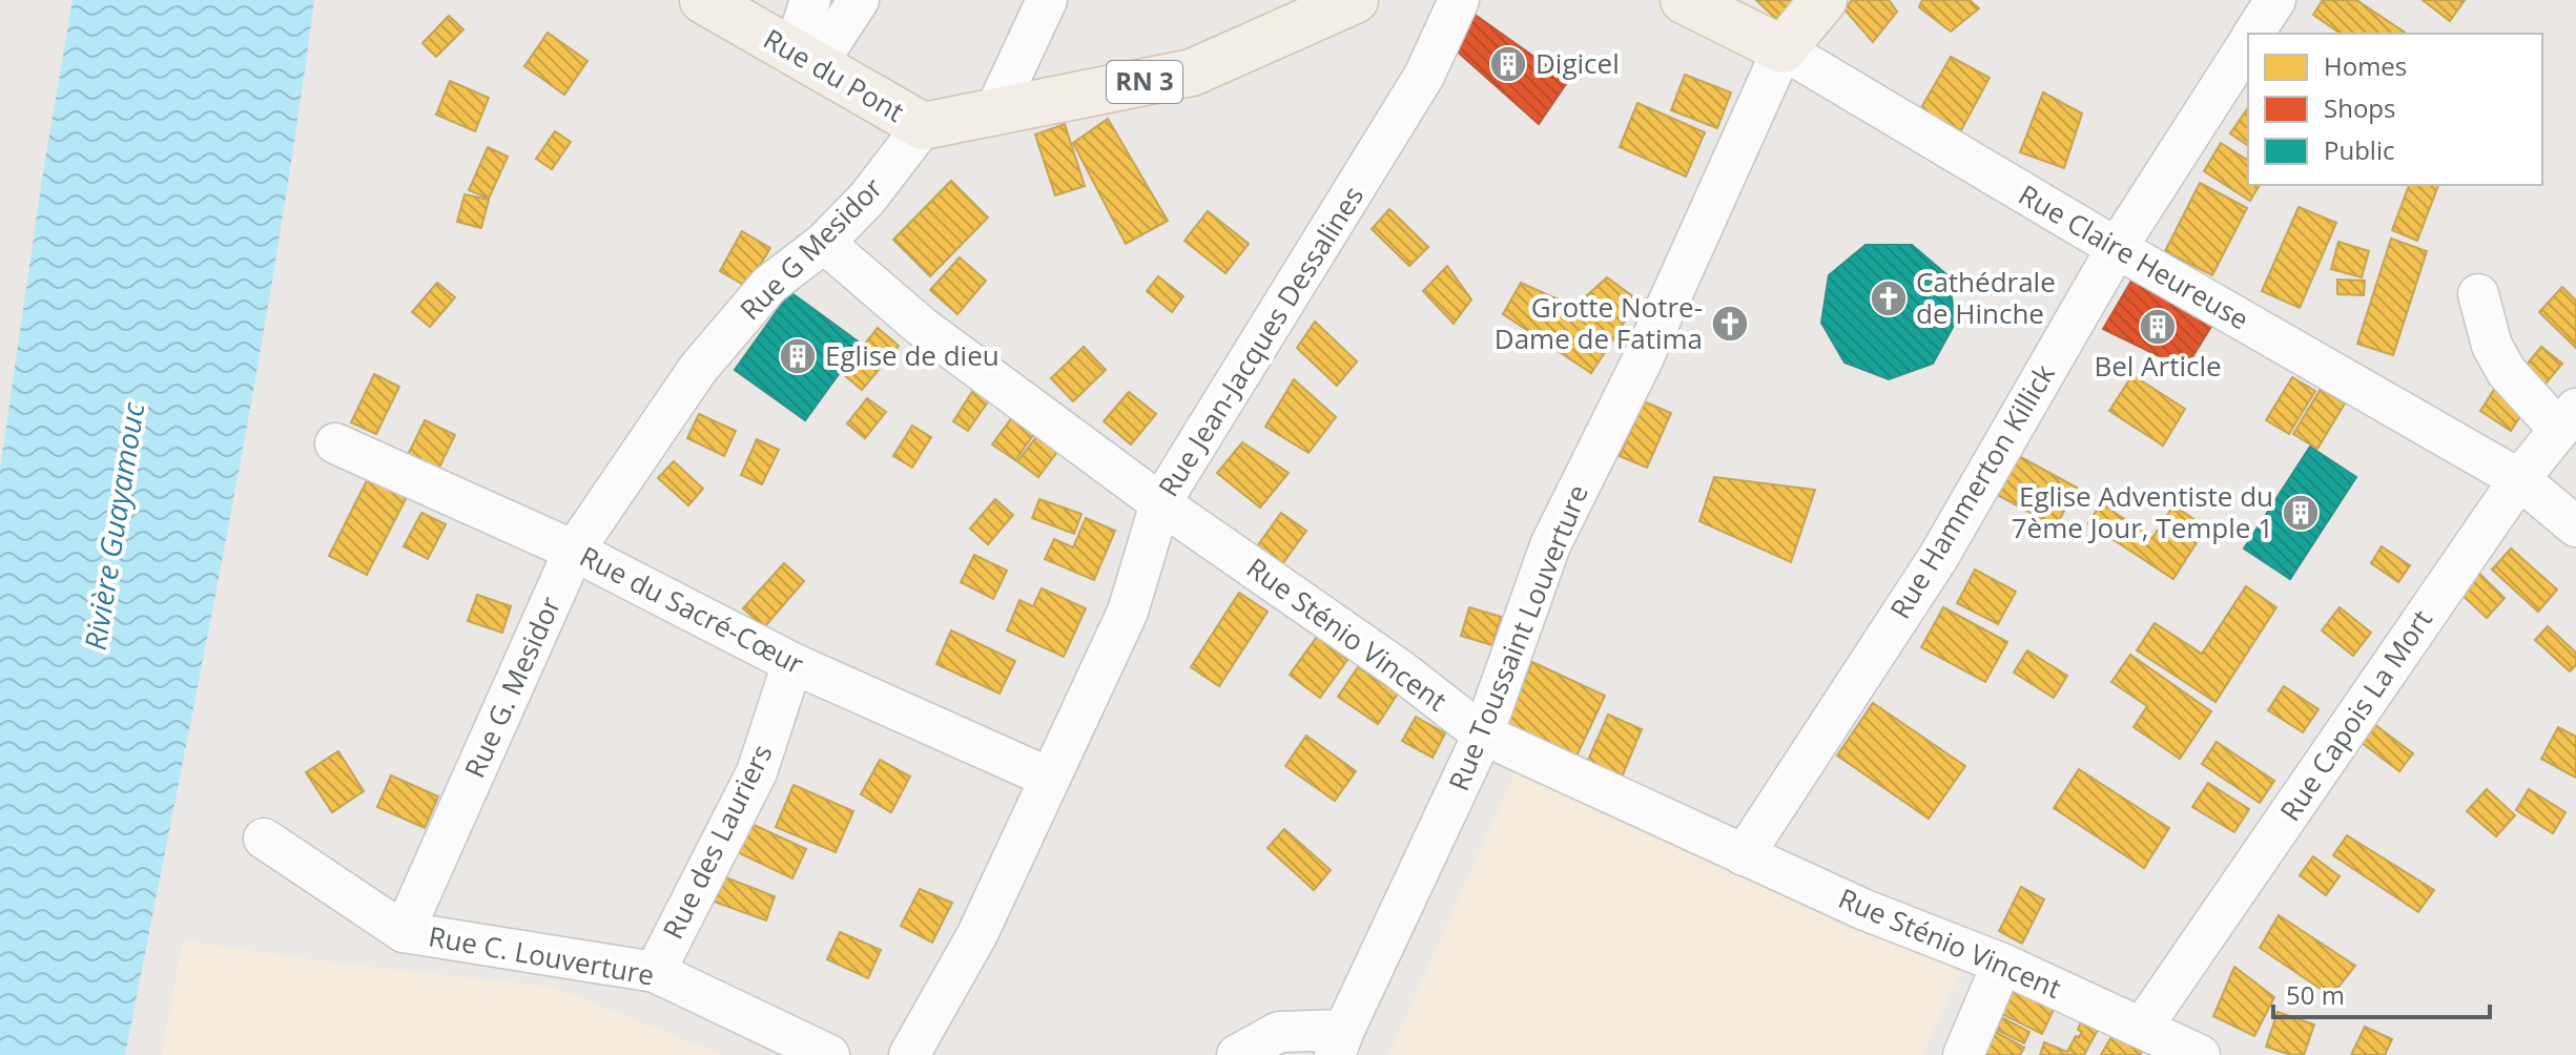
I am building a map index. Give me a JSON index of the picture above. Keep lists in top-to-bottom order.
{
  "streets": {
    "main road": [
      "Rue du Pont",
      "RN 3",
      "Rue Claire Heureuse",
      "Rue Toussaint Louverture"
    ],
    "street": [
      "Rue G Mesidor",
      "Rue Jean-Jacques Dessalines",
      "Rue Hammerton Killick",
      "Rue du Sacré-Cœur",
      "Rue Sténio Vincent",
      "Rue G. Mesidor",
      "Rue Capois La Mort",
      "Rue des Lauriers",
      "Rue C. Louverture"
    ]
  },
  "crossings": [
    ["Rue du Pont", "Rue G Mesidor"],
    ["Rue G Mesidor", "Rue Sténio Vincent"],
    ["Rue G Mesidor", "Rue G. Mesidor"],
    ["Rue Claire Heureuse", "Rue Hammerton Killick"],
    ["Rue Claire Heureuse", "Rue Toussaint Louverture"],
    ["Rue Claire Heureuse", "Rue Capois La Mort"],
    ["Rue Jean-Jacques Dessalines", "Rue du Sacré-Cœur"],
    ["Rue Jean-Jacques Dessalines", "Rue Sténio Vincent"],
    ["Rue Hammerton Killick", "Rue Sténio Vincent"],
    ["Rue du Sacré-Cœur", "Rue G. Mesidor"],
    ["Rue du Sacré-Cœur", "Rue des Lauriers"],
    ["Rue Sténio Vincent", "Rue Toussaint Louverture"],
    ["Rue Sténio Vincent", "Rue Capois La Mort"],
    ["Rue G. Mesidor", "Rue C. Louverture"],
    ["Rue des Lauriers", "Rue C. Louverture"]
  ],
  "water": ["Rivière Guayamouc"],
  "places": {
    "building": [
      "Digicel",
      "Bel Article",
      "Eglise de dieu",
      "Eglise Adventiste du 7ème Jour, Temple 1"
    ],
    "church": ["Cathédrale de Hinche", "Grotte Notre- Dame de Fatima"]
  },
  "legend": ["Homes", "Shops", "Public"],
  "scale_bar": "50 m"
}
